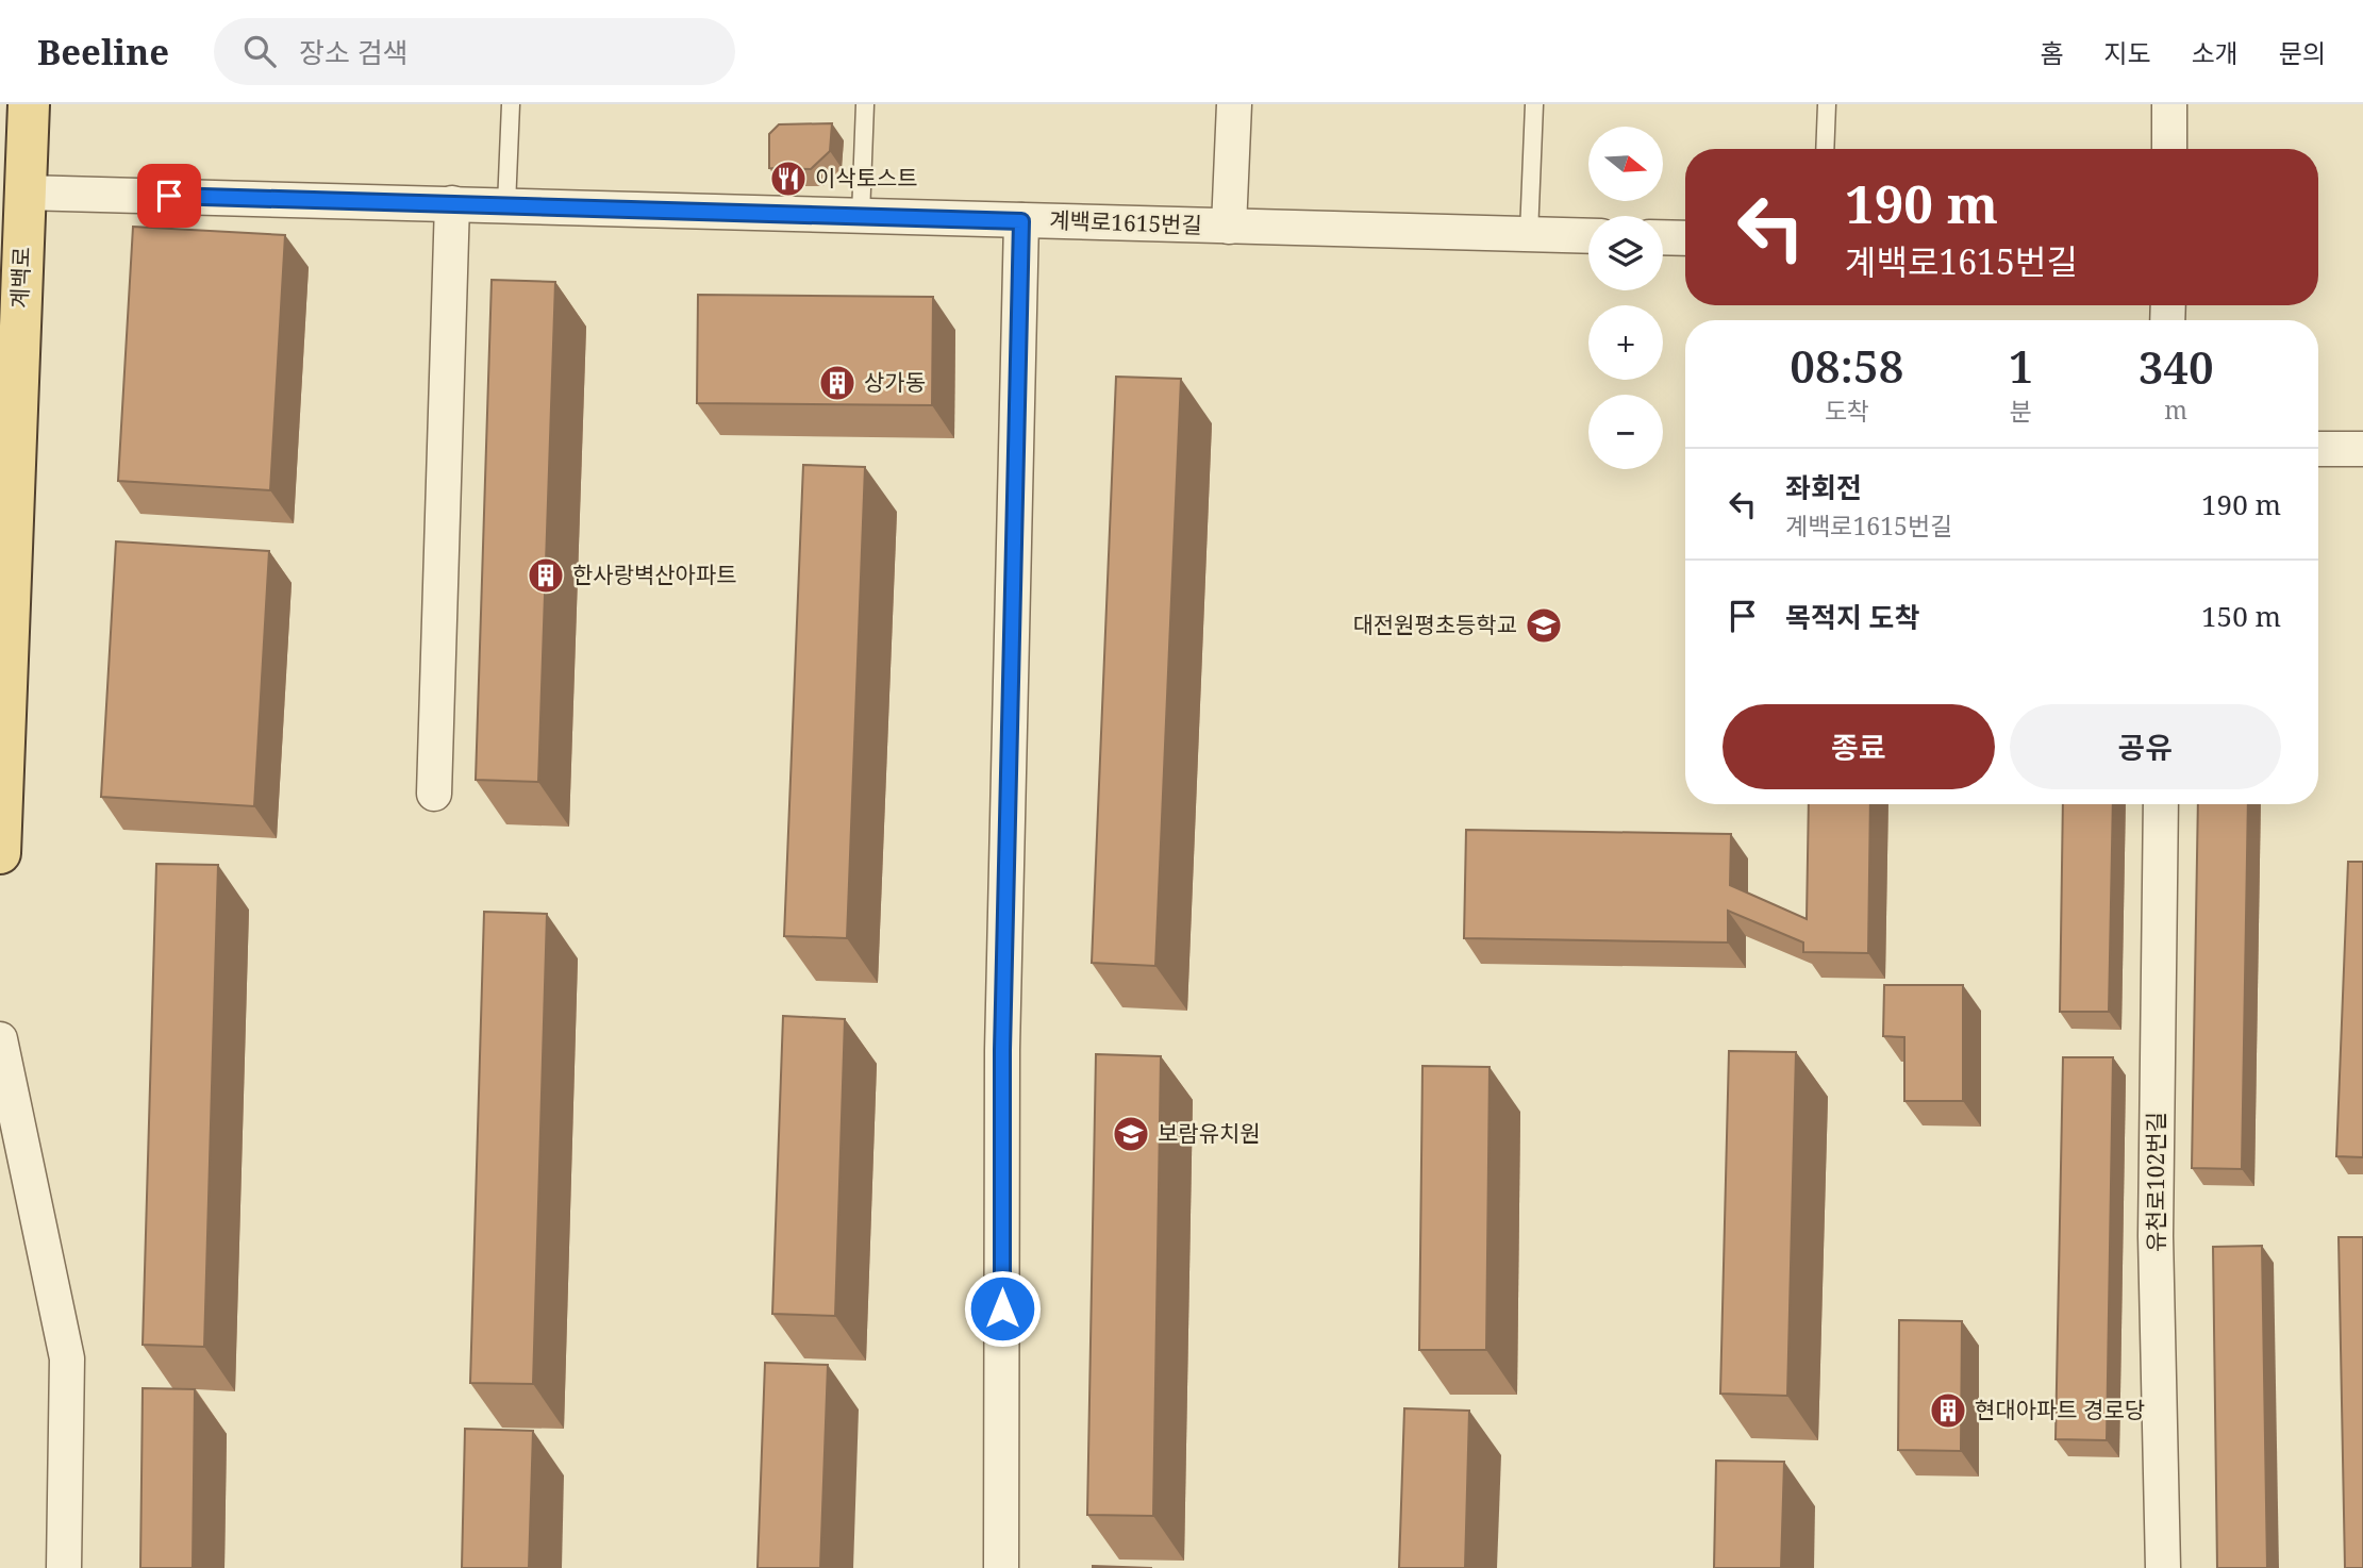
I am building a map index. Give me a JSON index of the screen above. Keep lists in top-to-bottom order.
{
  "streets": {
    "main road": ["계백로"],
    "street": ["계백로1615번길", "유천로102번길"]
  },
  "crossings": [
    ["계백로1615번길", "계백로"]
  ],
  "places": {
    "restaurant": ["이삭토스트"],
    "building": ["상가동", "한사랑벽산아파트", "현대아파트 경로당"],
    "school or university": ["대전원평초등학교", "보람유치원"]
  },
  "north": "right",
  "page": {
    "header": "Beeline",
    "search": "장소 검색",
    "nav": [
      "홈",
      "지도",
      "소개",
      "문의"
    ],
    "map_buttons": ["+", "−"],
    "turn": ["190 m", "계백로1615번길"],
    "eta": [
      "08:58",
      "도착",
      "1",
      "분",
      "340",
      "m"
    ],
    "list": [
      {
        "name": "좌회전",
        "note": "계백로1615번길",
        "value": "190 m"
      },
      {
        "name": "목적지 도착",
        "value": "150 m"
      }
    ],
    "buttons": ["종료", "공유"]
  }
}
